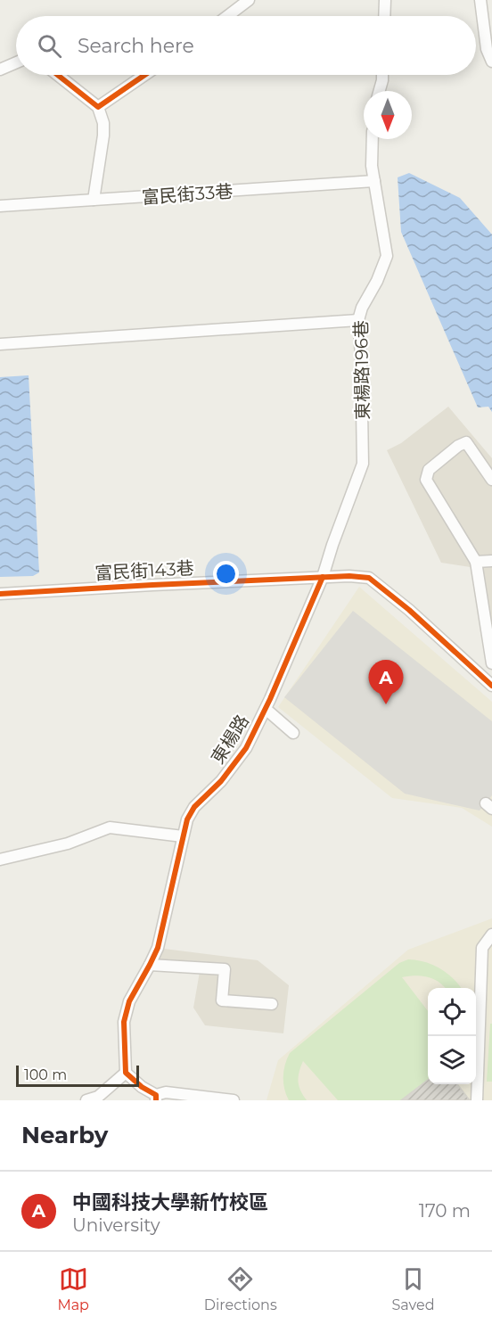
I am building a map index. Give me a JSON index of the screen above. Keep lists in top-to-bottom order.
{
  "streets": {
    "street": [
      "富民街33巷",
      "東楊路196巷",
      "富民街143巷",
      "東楊路"
    ]
  },
  "crossings": [
    ["富民街33巷", "東楊路196巷"],
    ["東楊路196巷", "富民街143巷"],
    ["東楊路196巷", "東楊路"],
    ["富民街143巷", "東楊路"]
  ],
  "scale_bar": "100 m",
  "north": "bottom",
  "page": {
    "search": "Search here",
    "pins": "A",
    "scale": "100 m",
    "heading": "Nearby",
    "list": [
      {
        "mark": "A",
        "name": "中國科技大學新竹校區",
        "note": "University",
        "value": "170 m"
      }
    ],
    "nav": ["Map", "Directions", "Saved"]
  }
}
